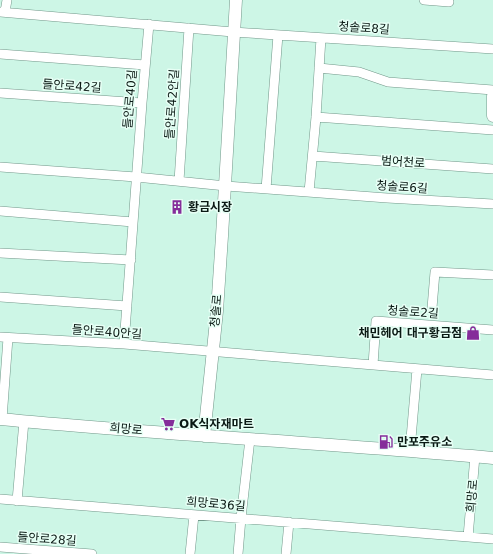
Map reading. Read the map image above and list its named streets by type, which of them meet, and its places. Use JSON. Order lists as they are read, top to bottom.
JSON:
{
  "streets": {
    "street": [
      "청솔로8길",
      "들안로42길",
      "들안로40길",
      "들안로42안길",
      "범어천로",
      "청솔로6길",
      "청솔로",
      "청솔로2길",
      "들안로40안길",
      "희망로",
      "희망로36길",
      "들안로28길"
    ]
  },
  "crossings": [
    ["청솔로8길", "청솔로"],
    ["들안로42길", "들안로40길"],
    ["들안로40길", "들안로40안길"],
    ["청솔로6길", "청솔로"],
    ["청솔로", "들안로40안길"],
    ["청솔로", "희망로"],
    ["들안로40안길", "희망로"],
    ["희망로", "희망로36길"]
  ],
  "places": {
    "building": ["황금시장"],
    "shop": ["채민헤어 대구황금점"],
    "supermarket": ["OK식자재마트"],
    "fuel station": ["만포주유소"]
  }
}
